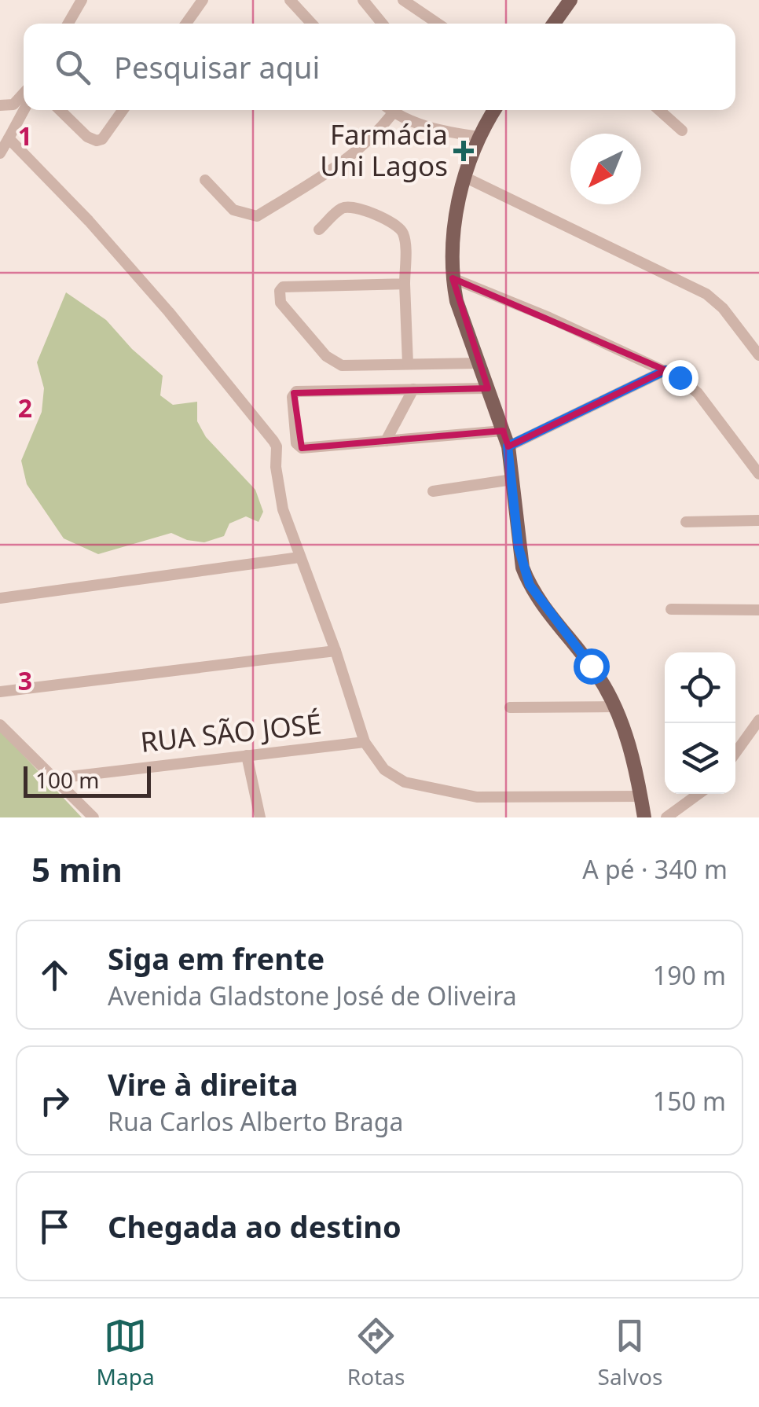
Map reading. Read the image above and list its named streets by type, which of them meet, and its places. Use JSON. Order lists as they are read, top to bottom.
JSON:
{
  "streets": {
    "street": ["RUA SÃO JOSÉ"]
  },
  "places": {
    "health": ["Farmácia Uni Lagos"]
  },
  "scale_bar": "100 m",
  "north": "bottom left",
  "page": {
    "search": "Pesquisar aqui",
    "scale": "100 m",
    "heading": ["5 min", "A pé · 340 m"],
    "list": [
      ["Siga em frente", "Avenida Gladstone José de Oliveira", "190 m"],
      ["Vire à direita", "Rua Carlos Alberto Braga", "150 m"],
      "Chegada ao destino"
    ],
    "nav": ["Mapa", "Rotas", "Salvos"]
  },
  "grid": {
    "rows": ["1", "2", "3"]
  }
}
